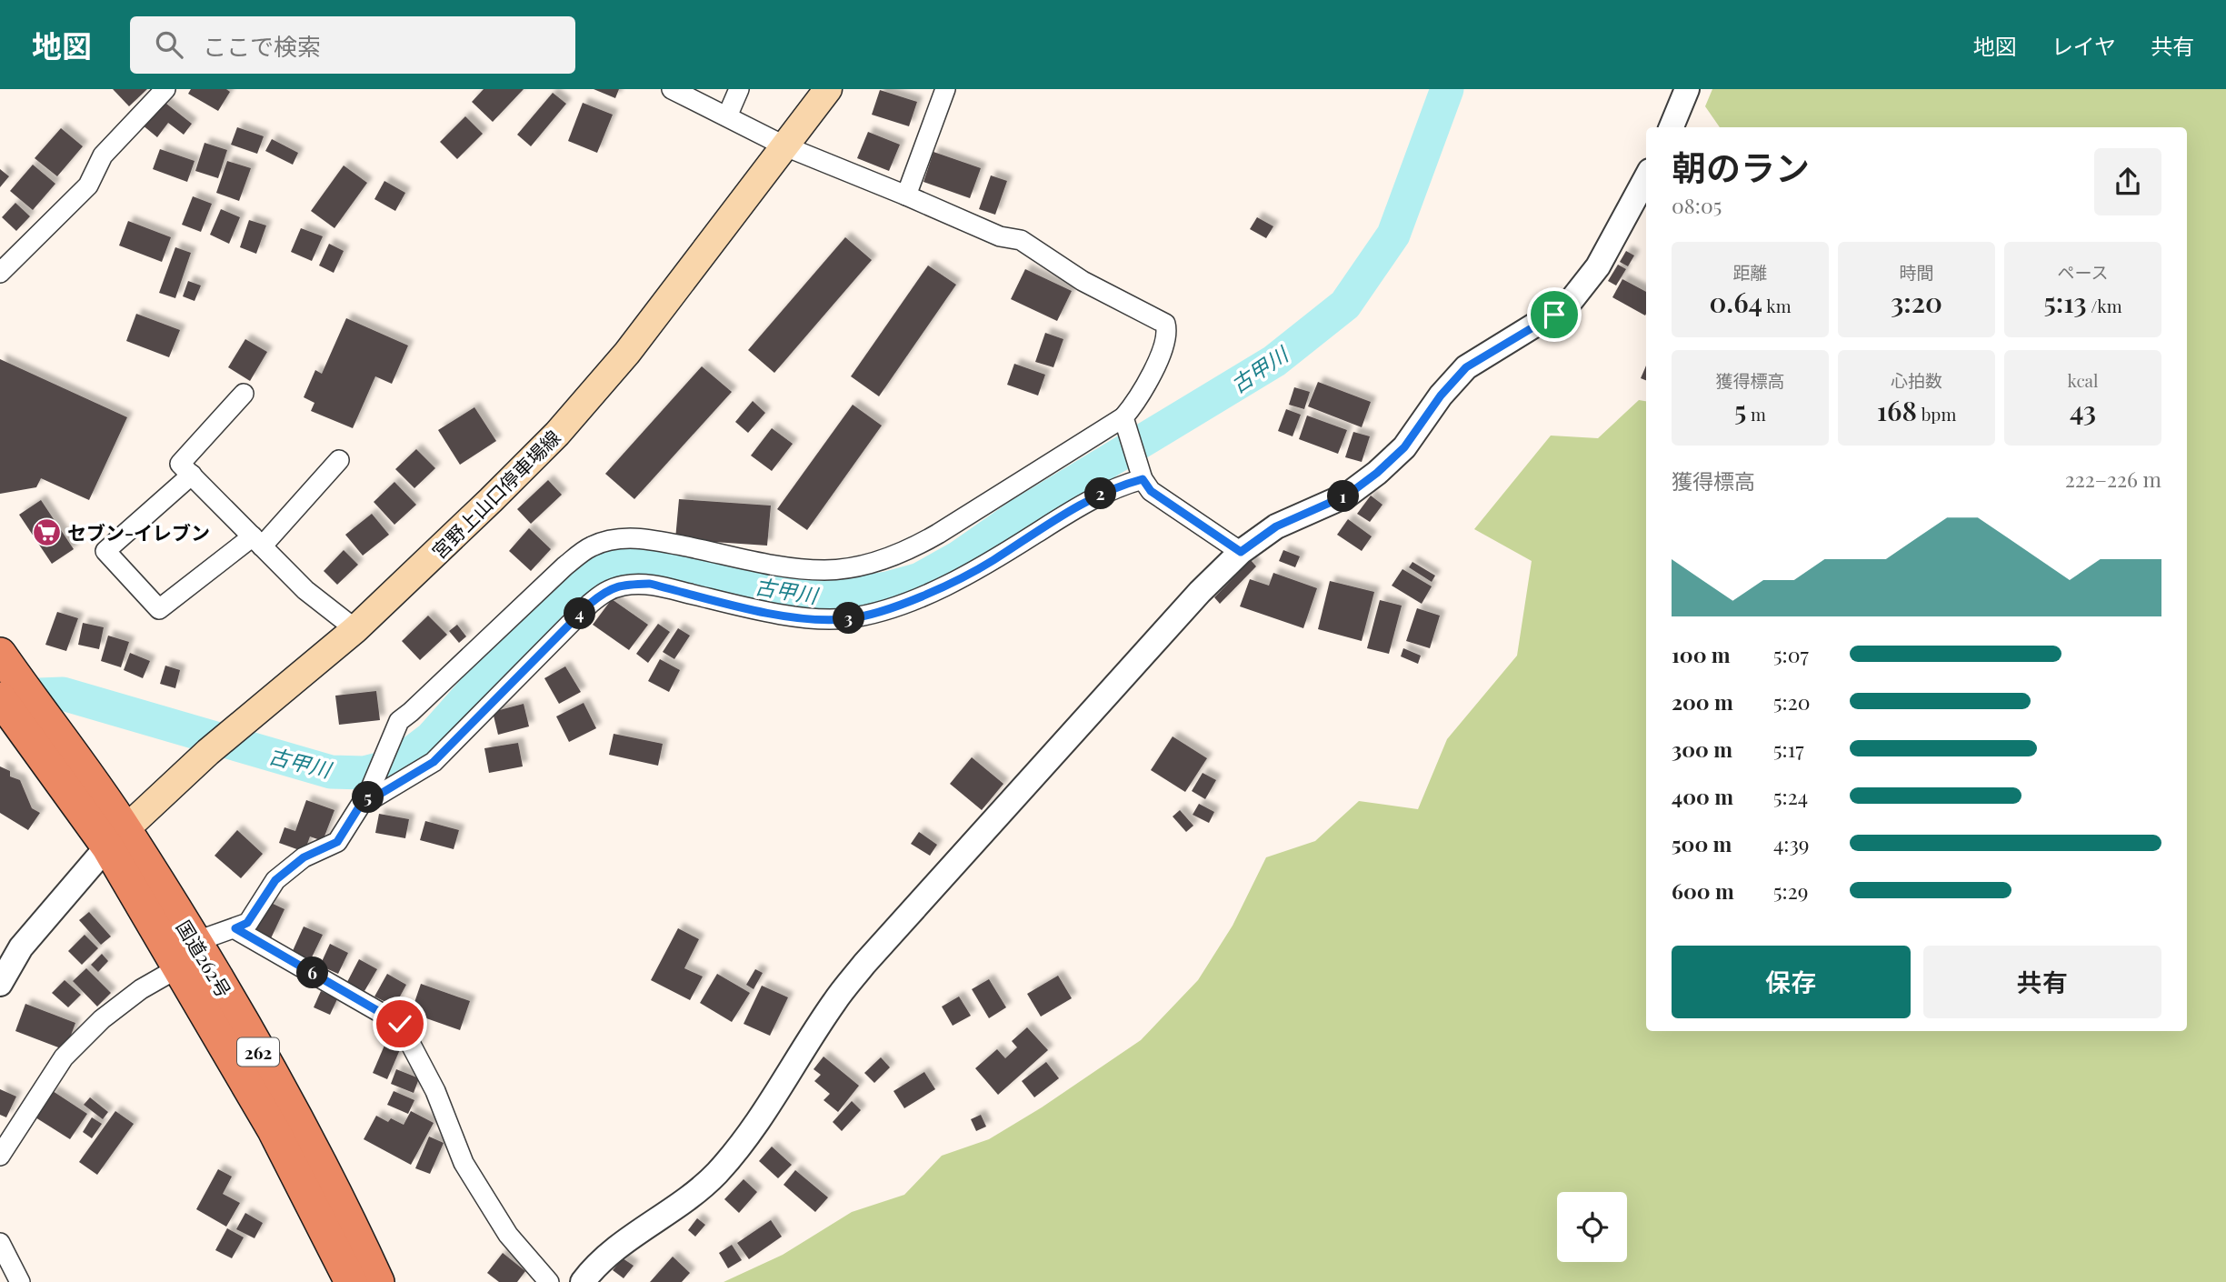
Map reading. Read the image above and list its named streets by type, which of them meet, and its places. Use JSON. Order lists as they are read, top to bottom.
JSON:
{
  "streets": {
    "highway": ["国道262号", "262"],
    "main road": ["宮野上山口停車場線"]
  },
  "crossings": [
    ["宮野上山口停車場線", "国道262号"]
  ],
  "water": ["古甲川"],
  "places": {
    "supermarket": ["セブン-イレブン"]
  },
  "page": {
    "header": "地図",
    "search": "ここで検索",
    "nav": ["地図", "レイヤ", "共有"],
    "heading": ["朝のラン", "08:05"],
    "stats": [
      ["距離", "0.64 km"],
      ["時間", "3:20"],
      ["ペース", "5:13 /km"],
      ["獲得標高", "5 m"],
      ["心拍数", "168 bpm"],
      ["kcal", "43"]
    ],
    "chart": ["獲得標高", "222–226 m"],
    "pins": [
      "2",
      "1",
      "4",
      "3",
      "5",
      "6"
    ],
    "list": [
      {
        "name": "100 m",
        "note": "5:07"
      },
      {
        "name": "200 m",
        "note": "5:20"
      },
      {
        "name": "300 m",
        "note": "5:17"
      },
      {
        "name": "400 m",
        "note": "5:24"
      },
      {
        "name": "500 m",
        "note": "4:39"
      },
      {
        "name": "600 m",
        "note": "5:29"
      }
    ],
    "buttons": ["保存", "共有"]
  }
}
